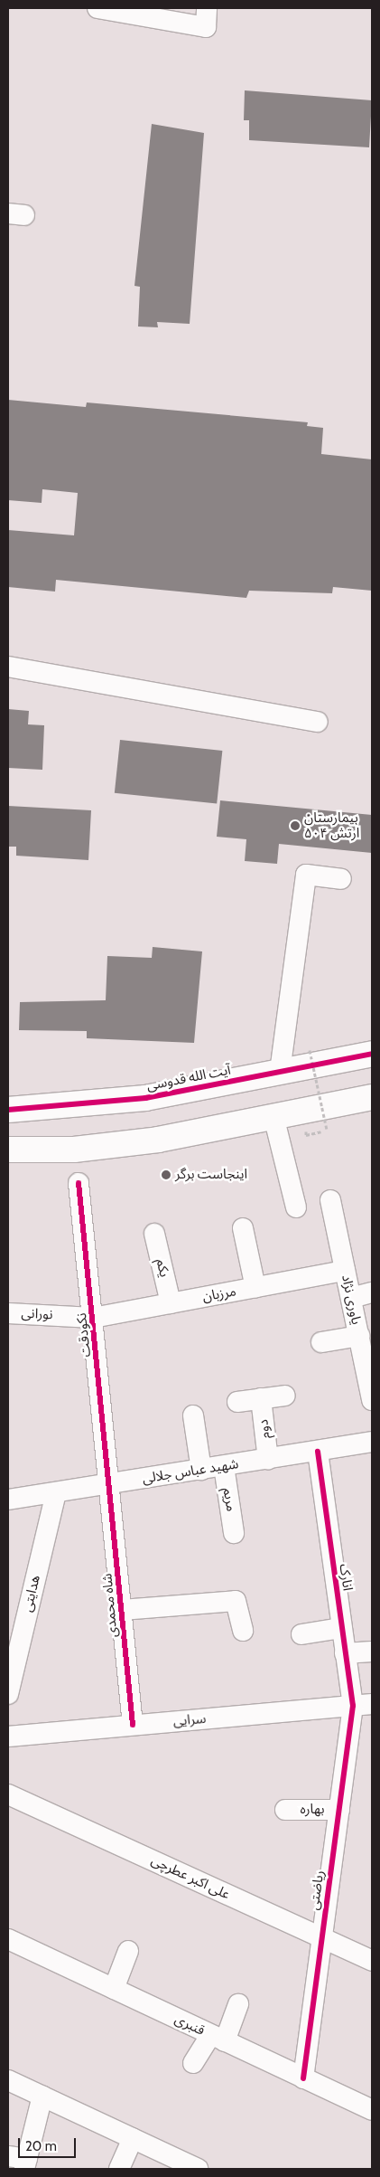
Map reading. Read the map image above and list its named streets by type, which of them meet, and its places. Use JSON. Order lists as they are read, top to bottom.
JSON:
{
  "streets": {
    "main road": ["آیت الله قدوسی"],
    "street": [
      "یکم",
      "مرزبان",
      "یاوری نژاد",
      "نورانی",
      "نکودقت",
      "دوم",
      "شهید عباس جلالی",
      "مریم",
      "انارک",
      "هدایتی",
      "شاه محمدی",
      "سرایی",
      "بهاره",
      "علی اکبر عطرچی",
      "ریاضتی",
      "قنبری"
    ]
  },
  "crossings": [
    ["یکم", "مرزبان"],
    ["مرزبان", "یاوری نژاد"],
    ["مرزبان", "نورانی"],
    ["مرزبان", "نکودقت"],
    ["نورانی", "نکودقت"],
    ["نکودقت", "شهید عباس جلالی"],
    ["نکودقت", "شاه محمدی"],
    ["دوم", "شهید عباس جلالی"],
    ["شهید عباس جلالی", "مریم"],
    ["شهید عباس جلالی", "انارک"],
    ["شهید عباس جلالی", "هدایتی"],
    ["شهید عباس جلالی", "شاه محمدی"],
    ["انارک", "سرایی"],
    ["انارک", "ریاضتی"],
    ["شاه محمدی", "سرایی"],
    ["سرایی", "ریاضتی"],
    ["بهاره", "ریاضتی"],
    ["علی اکبر عطرچی", "ریاضتی"],
    ["ریاضتی", "قنبری"]
  ],
  "places": ["بیمارستان ۵۰۴ ارتش", "اینجاست برگر"],
  "scale_bar": "20 m"
}
